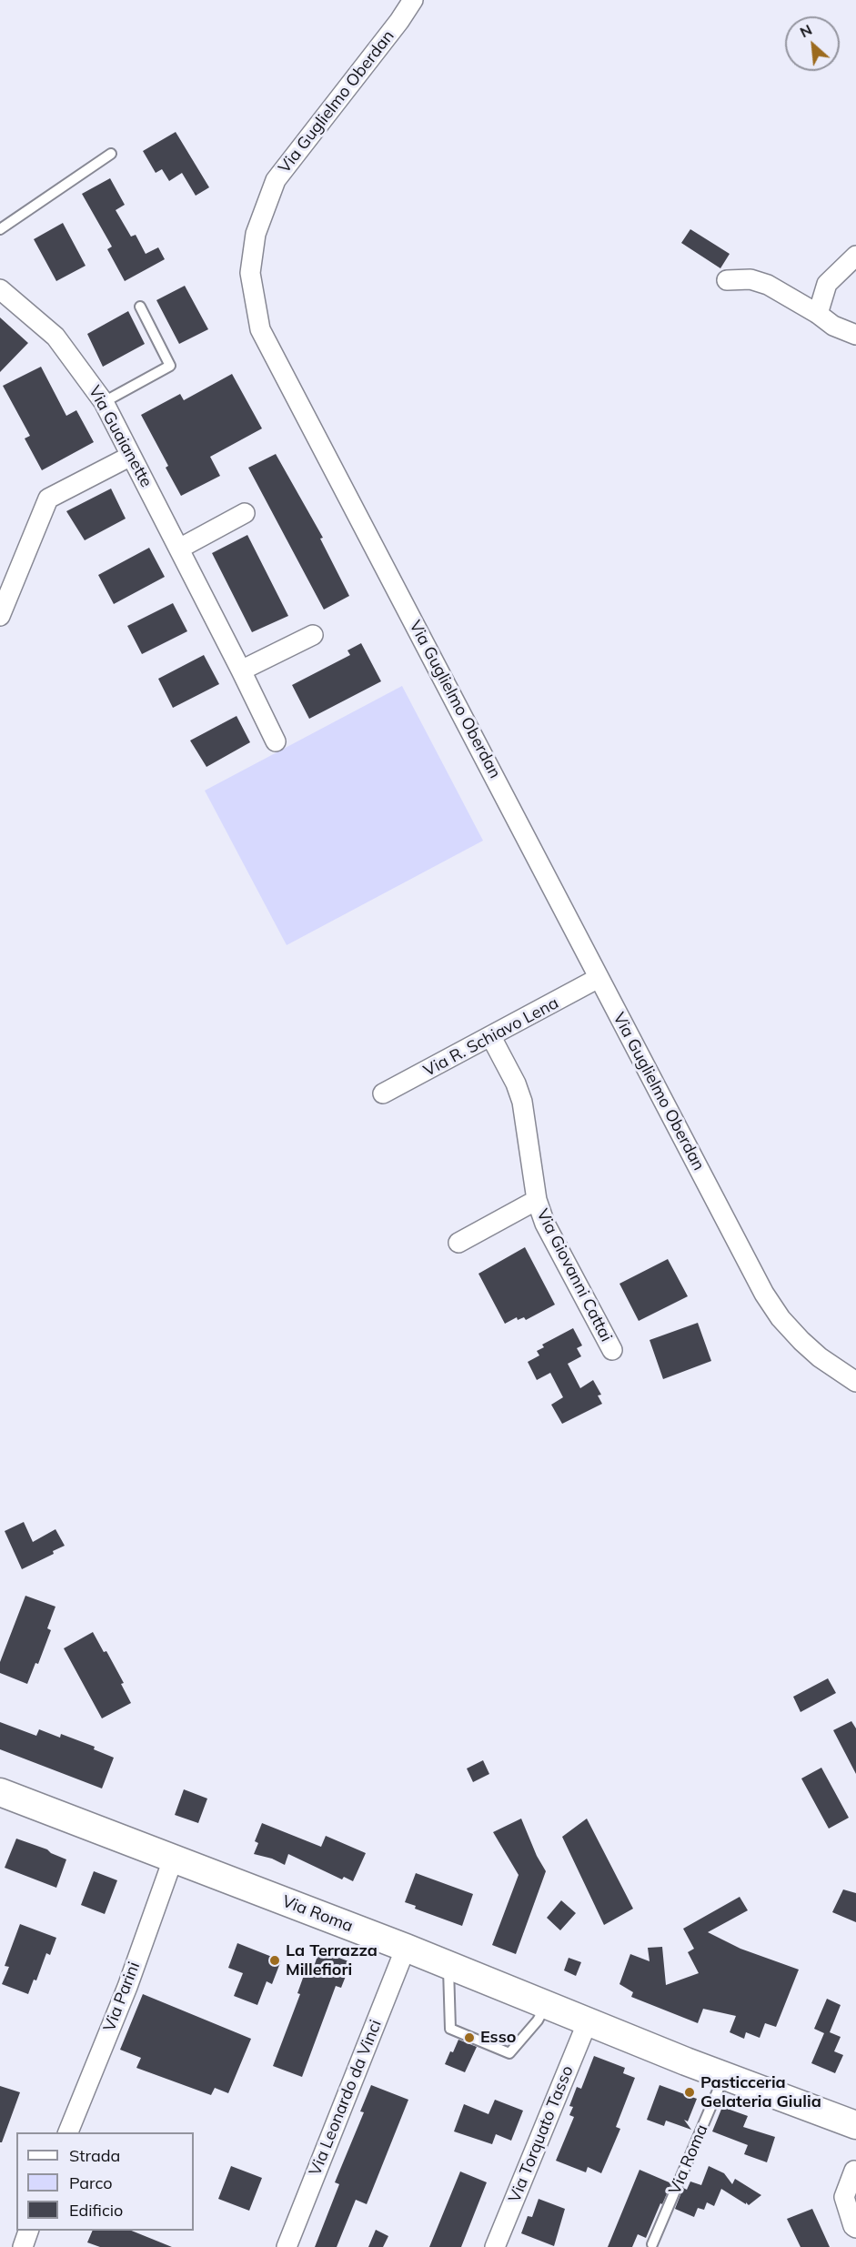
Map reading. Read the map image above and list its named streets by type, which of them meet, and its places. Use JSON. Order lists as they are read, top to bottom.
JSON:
{
  "streets": {
    "main road": ["Via Roma"],
    "street": [
      "Via Guglielmo Oberdan",
      "Via Guaianette",
      "Via R. Schiavo Lena",
      "Via Giovanni Cattai",
      "Via Parini",
      "Via Leonardo da Vinci",
      "Via Torquato Tasso"
    ]
  },
  "crossings": [
    ["Via Guglielmo Oberdan", "Via R. Schiavo Lena"],
    ["Via R. Schiavo Lena", "Via Giovanni Cattai"],
    ["Via Roma", "Via Parini"],
    ["Via Roma", "Via Leonardo da Vinci"],
    ["Via Roma", "Via Torquato Tasso"]
  ],
  "places": ["La Terrazza Millefiori", "Esso", "Pasticceria Gelateria Giulia"],
  "legend": ["Strada", "Parco", "Edificio"],
  "north": "top left"
}
